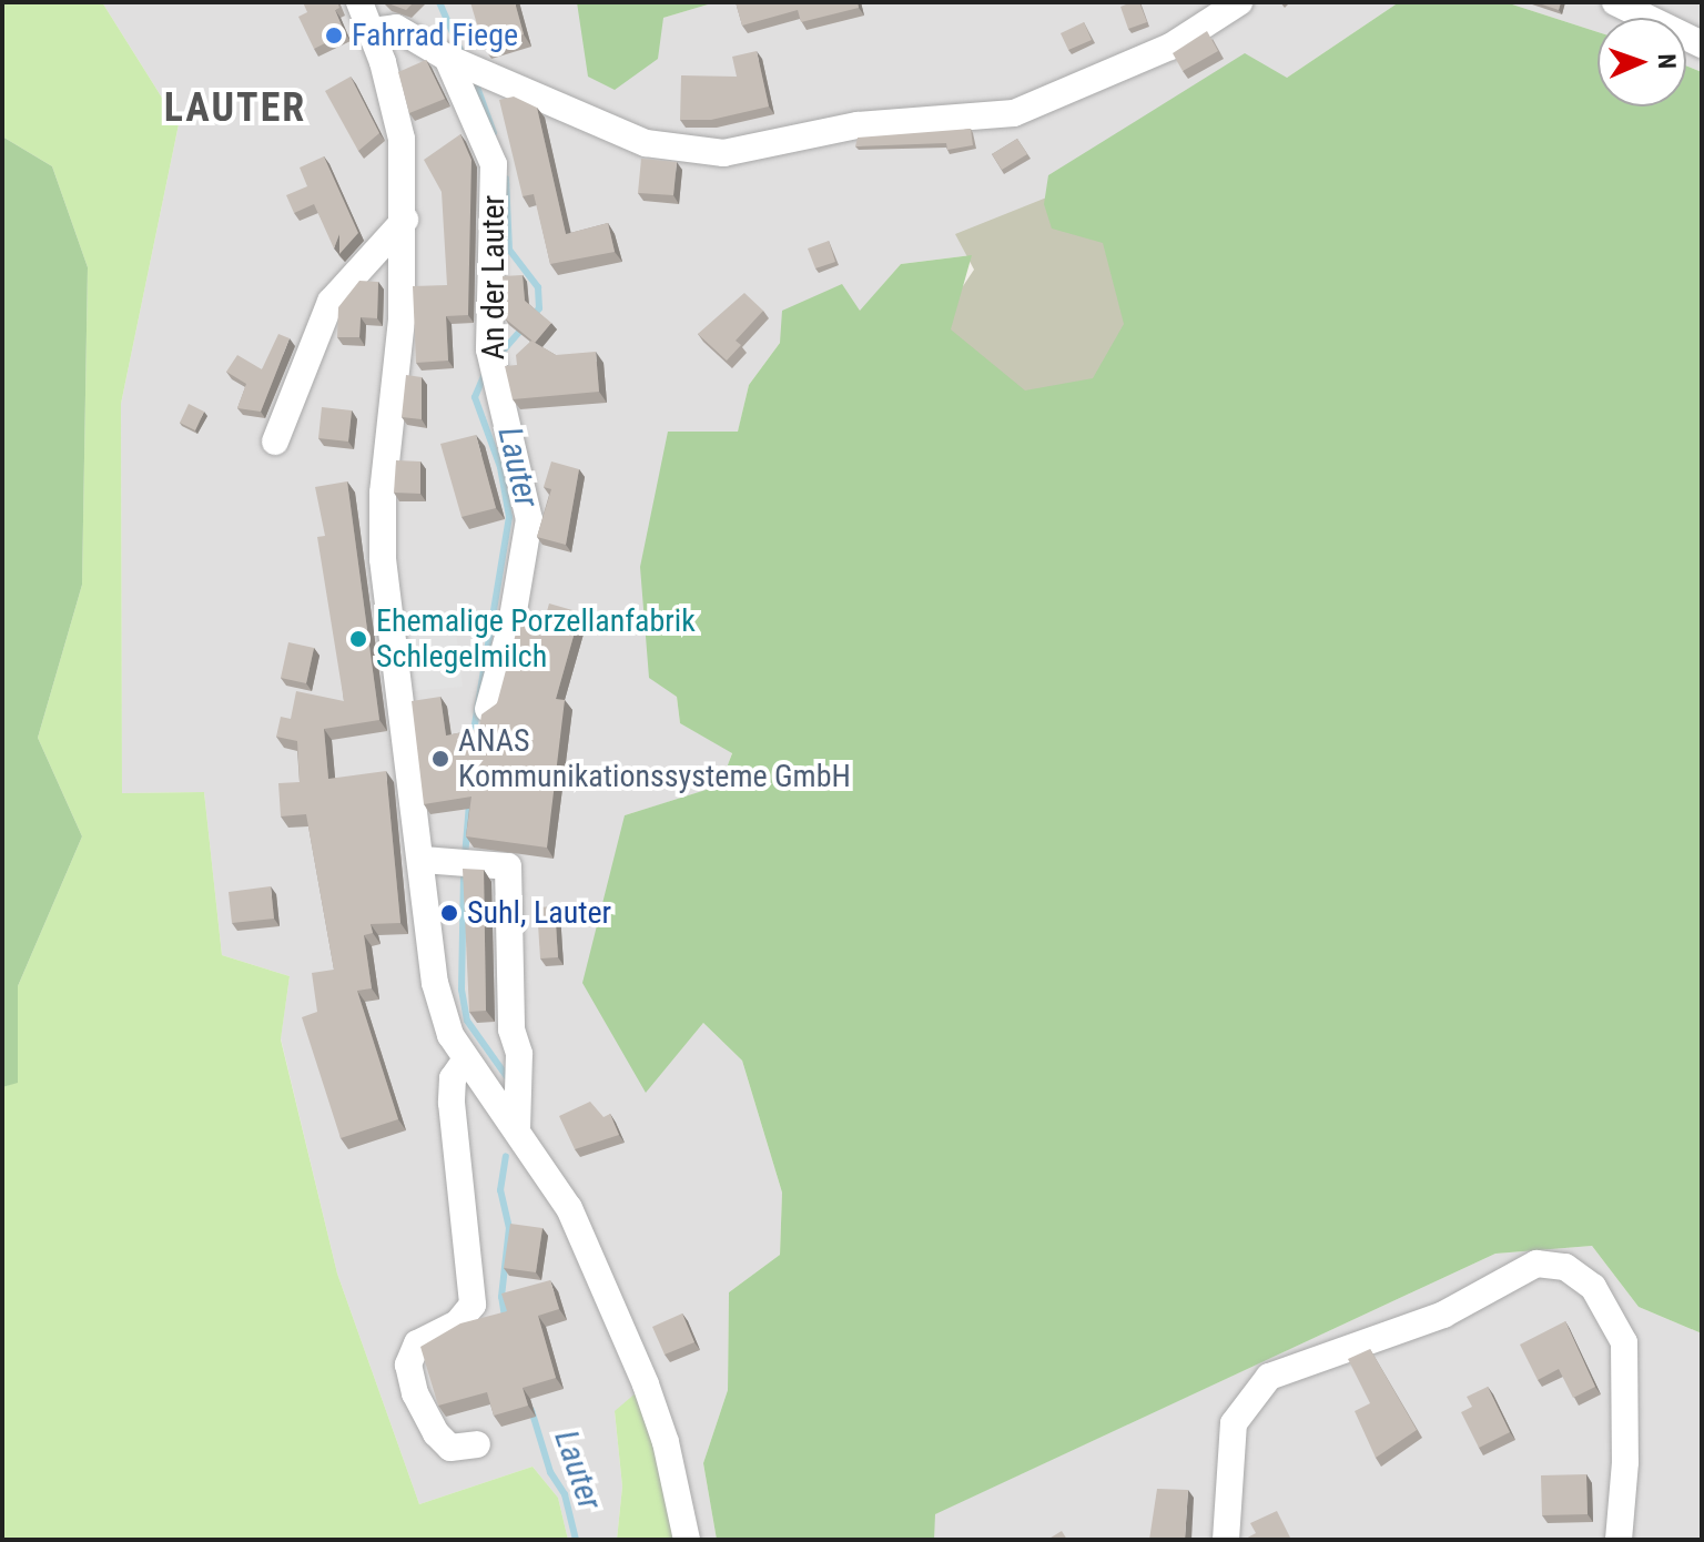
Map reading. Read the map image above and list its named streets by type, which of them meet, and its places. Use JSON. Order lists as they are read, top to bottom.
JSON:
{
  "streets": {
    "street": ["An der Lauter"]
  },
  "districts": ["LAUTER"],
  "water": ["Lauter"],
  "places": [
    "Fahrrad Fiege",
    "Ehemalige Porzellanfabrik Schlegelmilch",
    "ANAS Kommunikationssysteme GmbH",
    "Suhl, Lauter"
  ],
  "north": "right"
}
